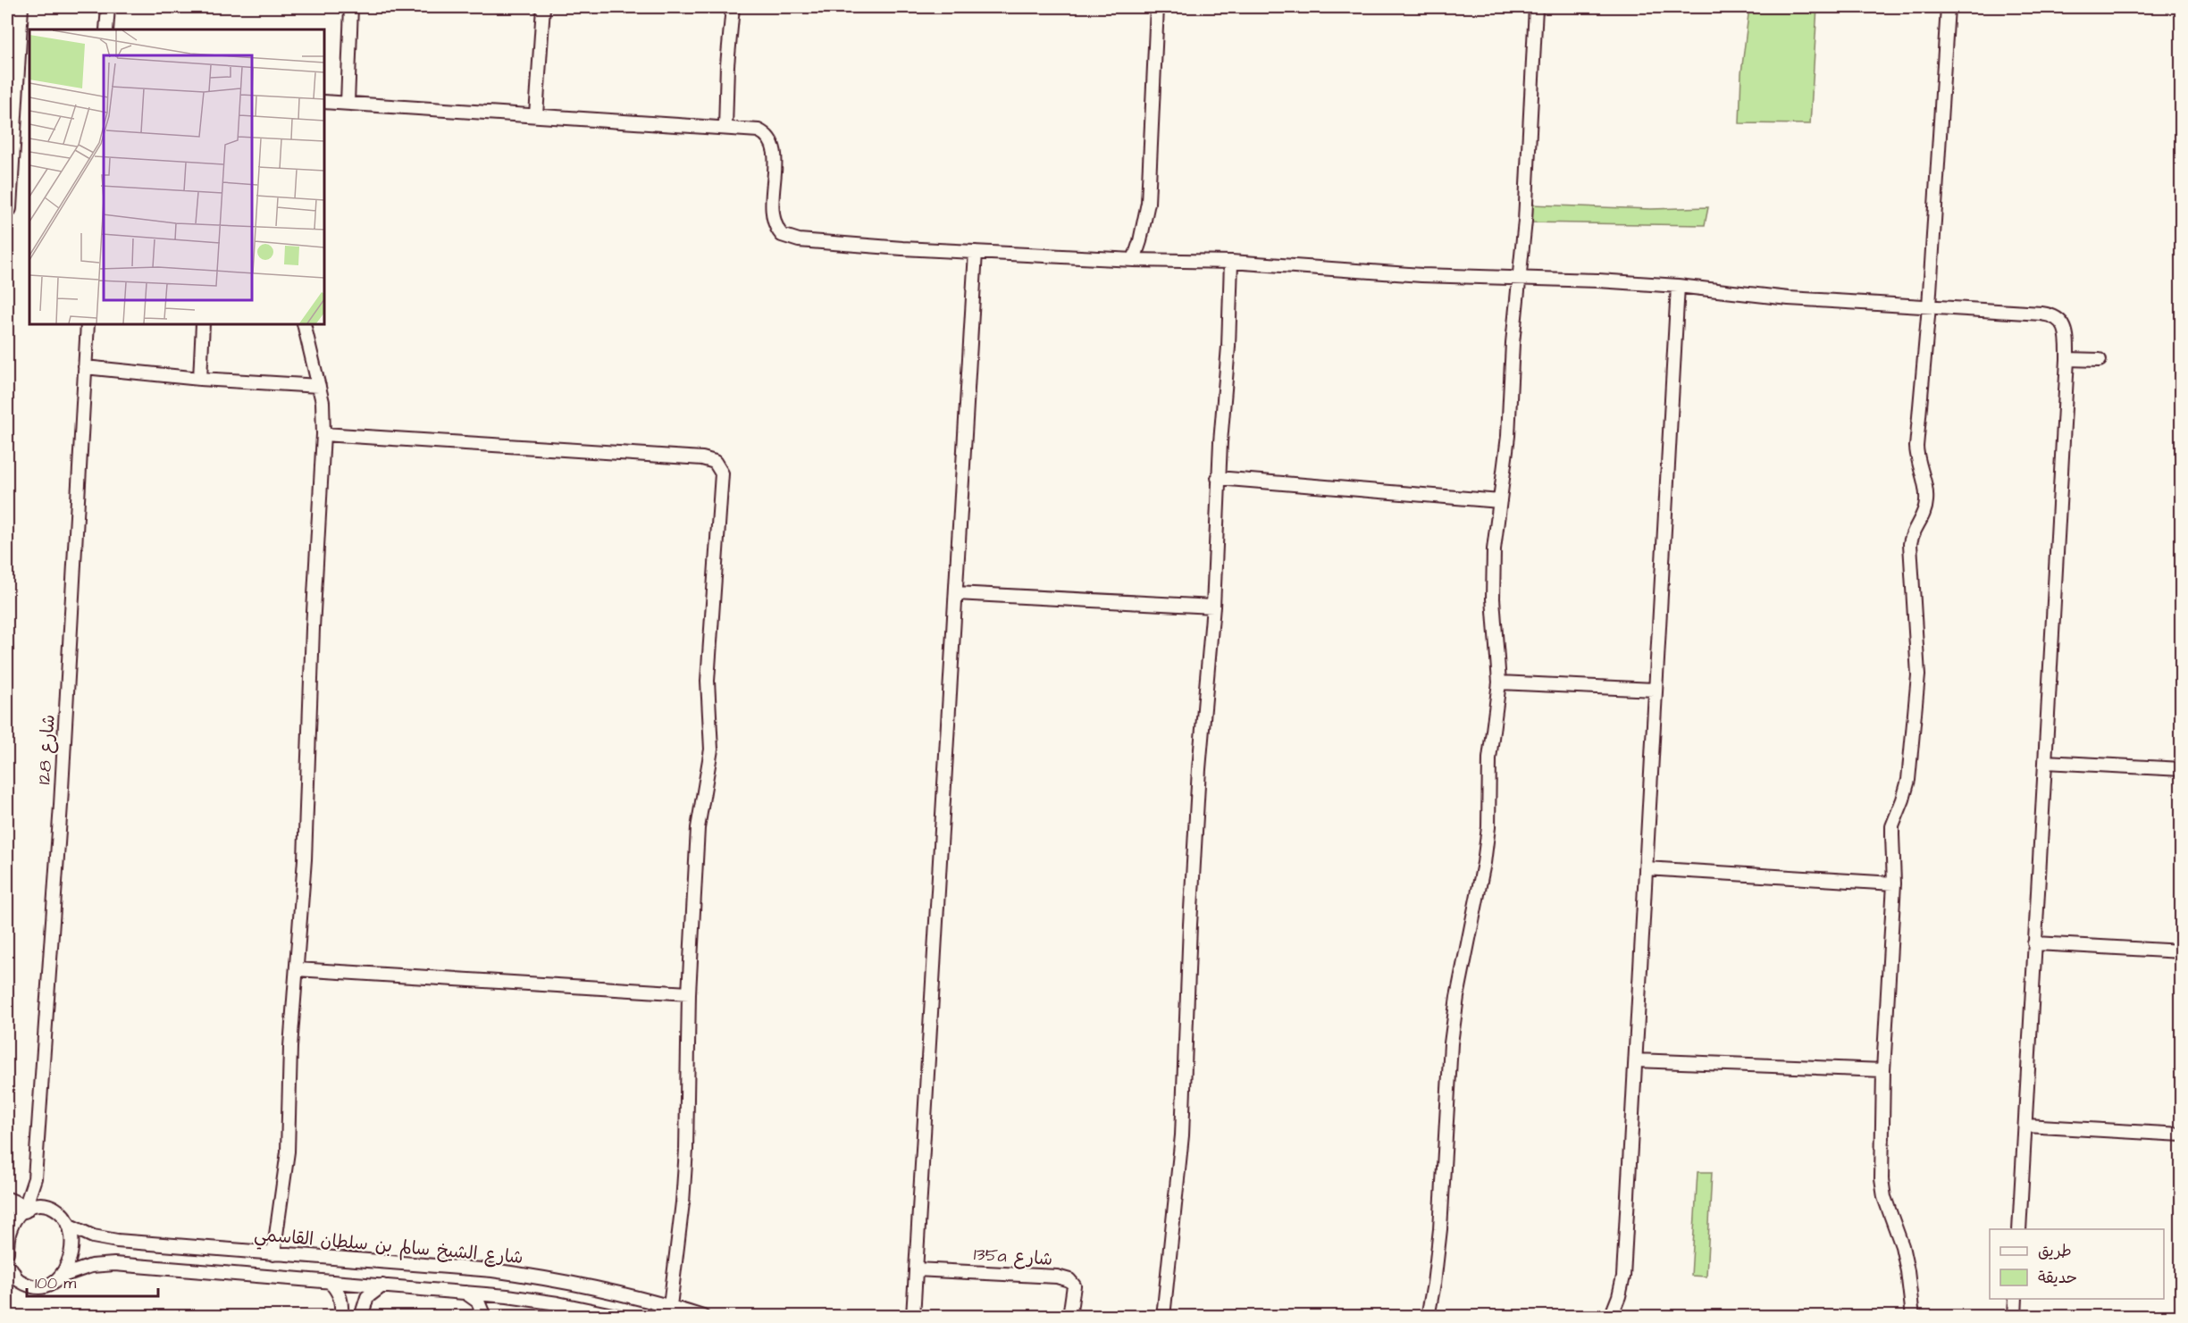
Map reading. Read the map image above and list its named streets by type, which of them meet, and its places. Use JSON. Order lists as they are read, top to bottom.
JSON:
{
  "streets": {
    "street": ["شارع 128", "شارع الشيخ سالم بن سلطان القاسمي", "135a شارع"]
  },
  "legend": ["طريق", "حديقة"],
  "scale_bar": "100 m"
}
